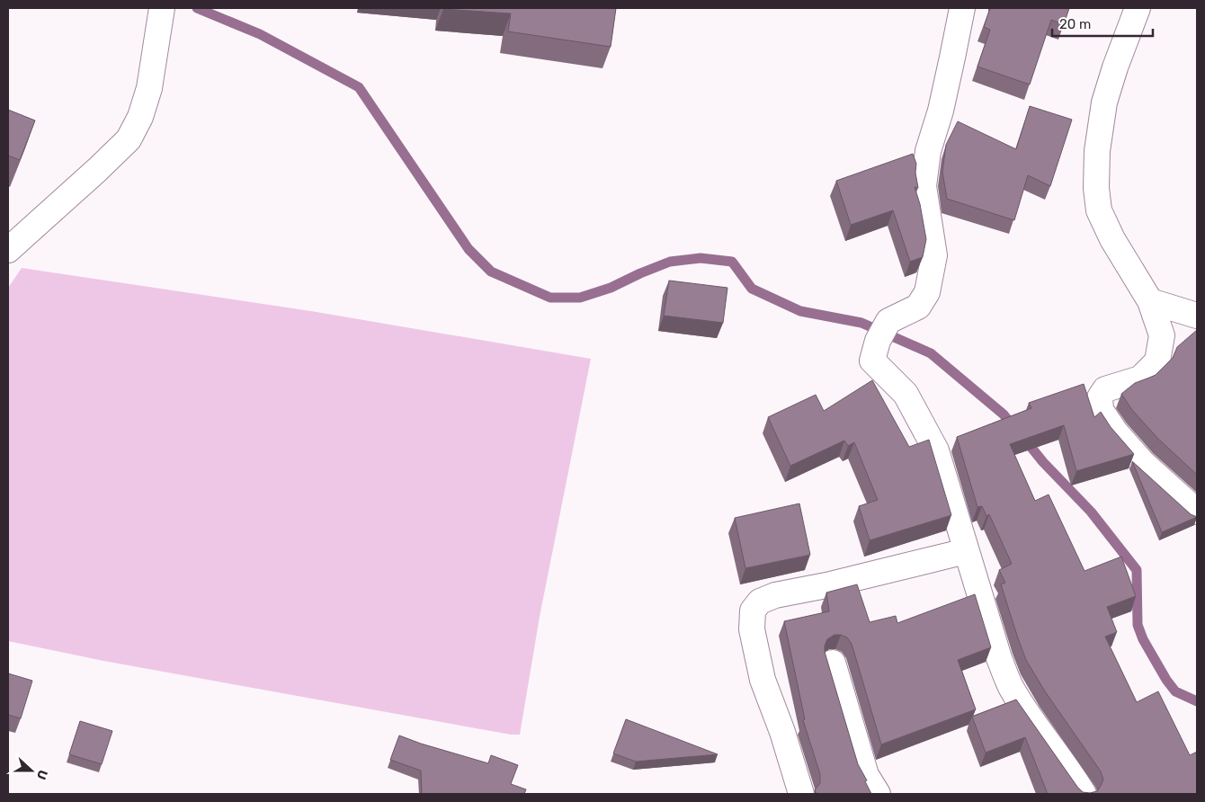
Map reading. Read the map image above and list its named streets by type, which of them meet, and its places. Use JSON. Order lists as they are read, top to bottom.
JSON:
{
  "scale_bar": "20 m",
  "north": "right"
}
